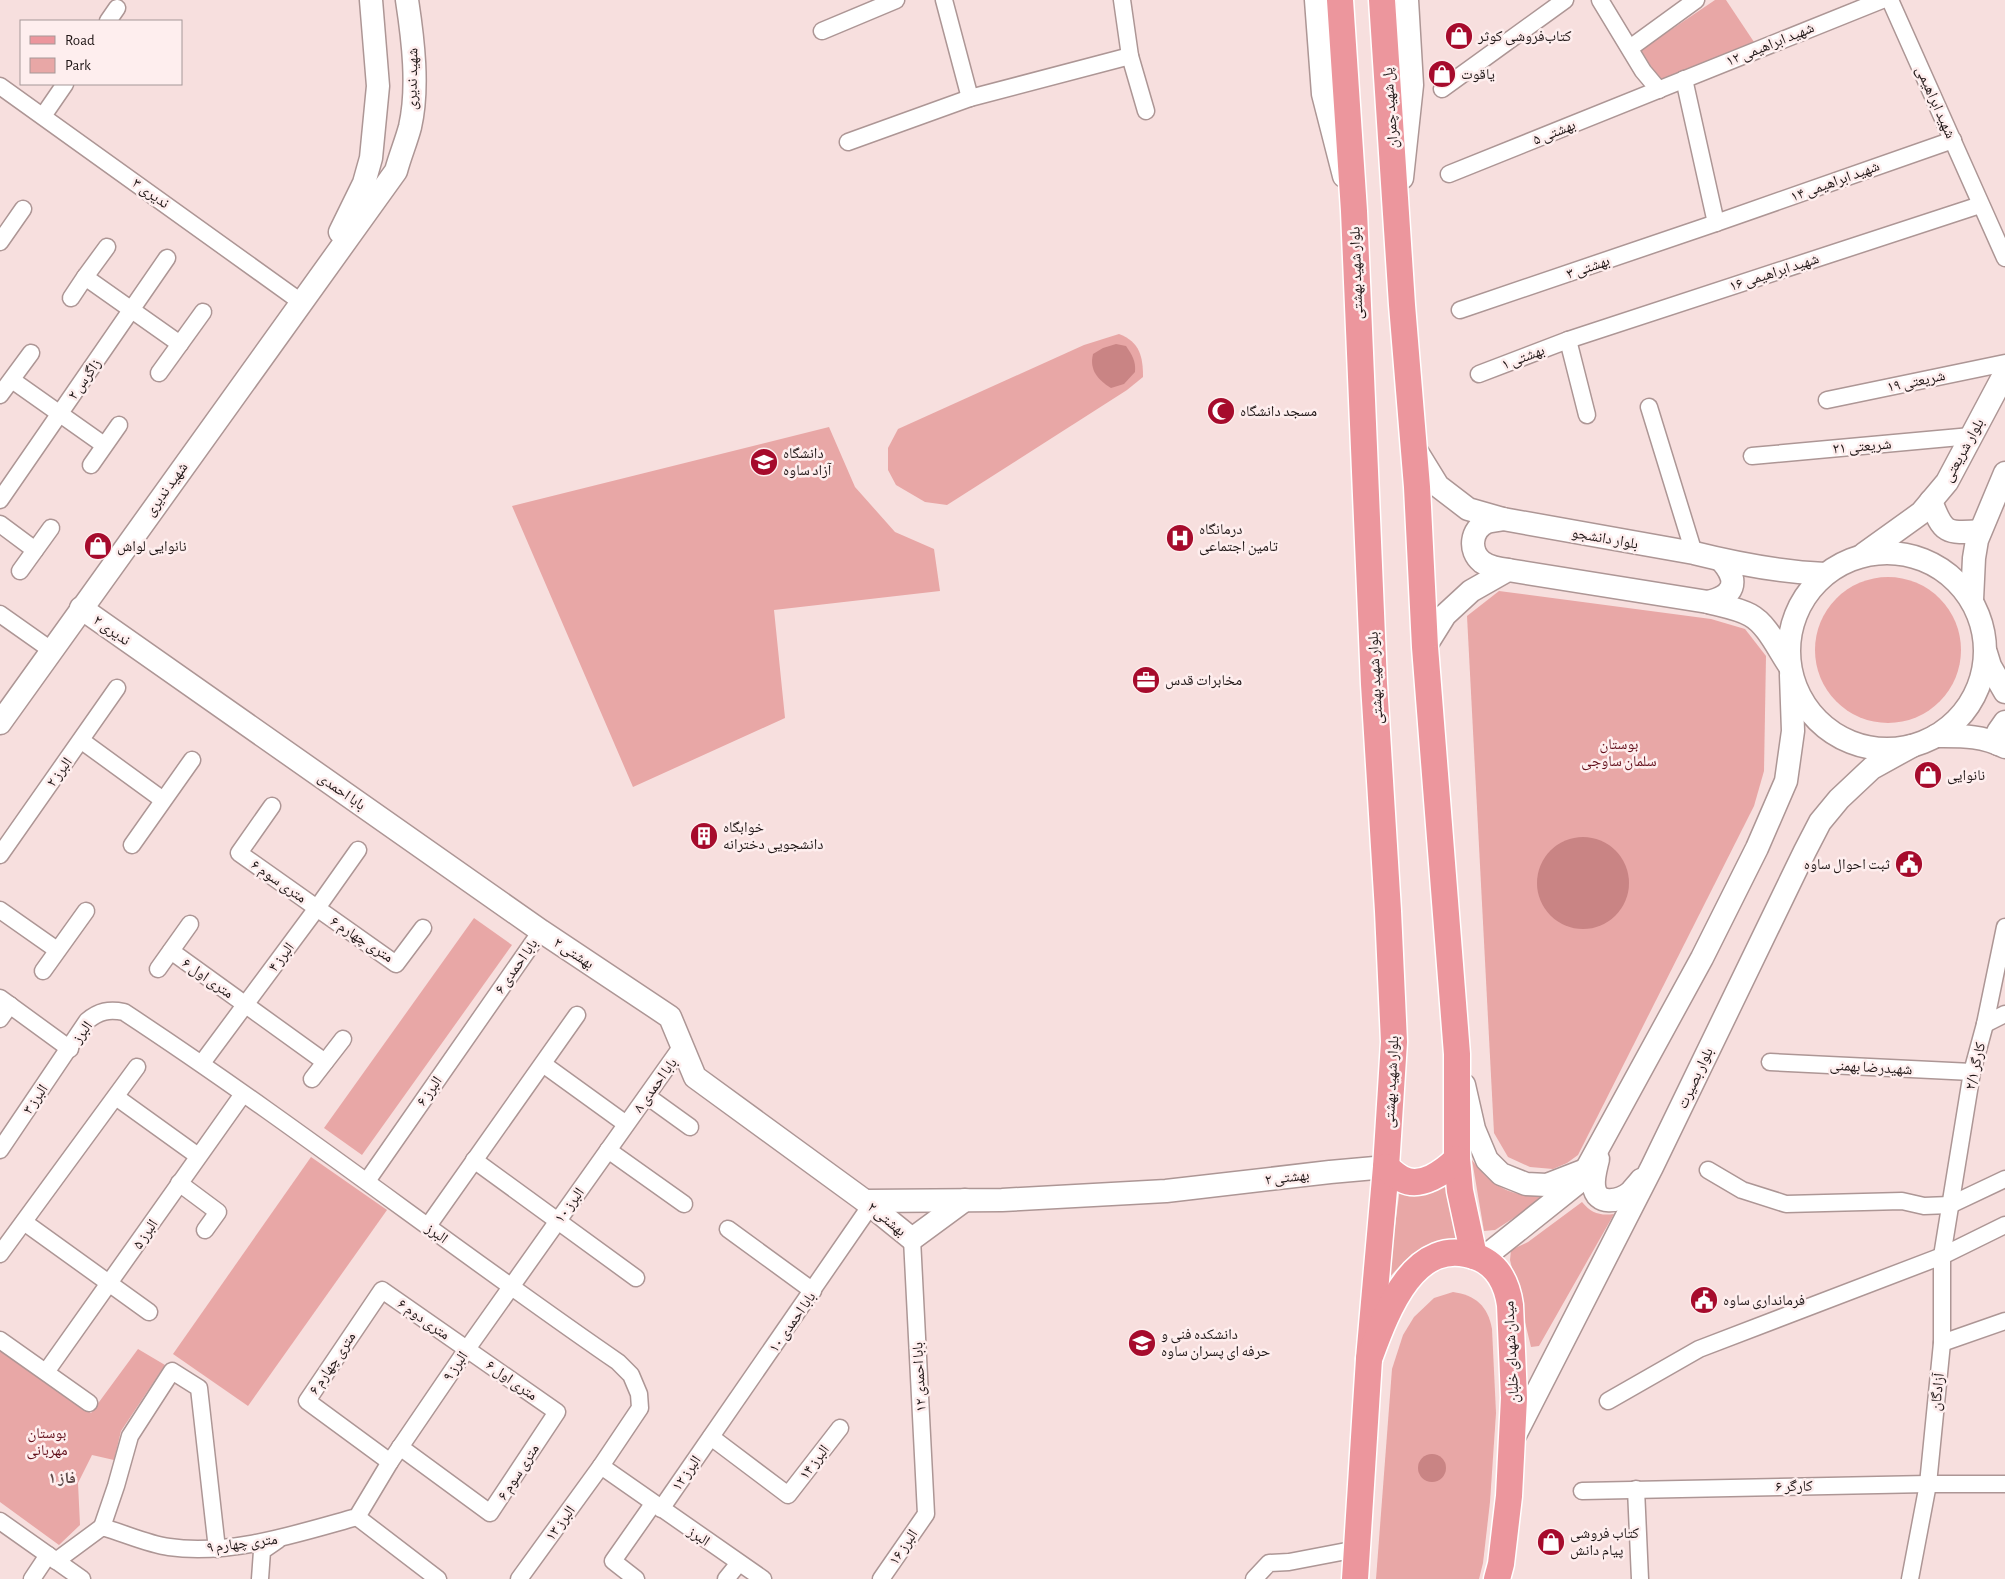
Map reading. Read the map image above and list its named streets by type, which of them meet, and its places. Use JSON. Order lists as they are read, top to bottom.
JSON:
{
  "streets": {
    "main road": ["پل شهید چمران", "بلوار شهید بهشتی", "میدان شهدای خلبان"],
    "street": [
      "شهید ابراهیمی ۱۲",
      "شهید ندیری",
      "شهید ابراهیمی",
      "بهشتی ۵",
      "شهید ابراهیمی ۱۴",
      "ندیری ۳",
      "بهشتی ۳",
      "شهید ابراهیمی ۱۶",
      "بهشتی ۱",
      "زاگرس ۲",
      "شریعتی ۱۹",
      "شریعتی ۲۱",
      "بلوار شریعتی",
      "بلوار دانشجو",
      "ندیری ۲",
      "البرز ۲",
      "بابا احمدی",
      "۶ متری سوم",
      "۶ متری چهارم",
      "بهشتی ۲",
      "البرز ۴",
      "بابا احمدی ۶",
      "۶ متری اول",
      "البرز",
      "کارگر ۲/۱",
      "شهیدرضا بهمنی",
      "بلوار بصیرت",
      "بابا احمدی ۸",
      "البرز ۶",
      "البرز ۳",
      "البرز ۱۰",
      "البرز ۵",
      "۶ متری دوم",
      "بابا احمدی ۱۰",
      "البرز ۹",
      "بابا احمدی ۱۲",
      "آزادگان",
      "البرز ۱۴",
      "البرز ۱۲",
      "کارگر ۶",
      "البرز ۱۳",
      "۹ متری چهارم",
      "البرز ۱۶"
    ]
  },
  "crossings": [
    ["شهید ابراهیمی ۱۲", "بهشتی ۵"],
    ["شهید ندیری", "ندیری ۳"],
    ["شهید ندیری", "ندیری ۲"],
    ["شهید ابراهیمی", "شهید ابراهیمی ۱۴"],
    ["شهید ابراهیمی", "شهید ابراهیمی ۱۶"],
    ["شهید ابراهیمی ۱۴", "بهشتی ۳"],
    ["شهید ابراهیمی ۱۶", "بهشتی ۱"],
    ["بلوار شهید بهشتی", "بهشتی ۲"],
    ["شریعتی ۲۱", "بلوار شریعتی"],
    ["ندیری ۲", "بابا احمدی"],
    ["بابا احمدی", "بهشتی ۲"],
    ["بابا احمدی", "بابا احمدی ۶"],
    ["۶ متری سوم", "۶ متری چهارم"],
    ["۶ متری سوم", "البرز ۴"],
    ["۶ متری سوم", "۶ متری اول"],
    ["۶ متری سوم", "البرز ۹"],
    ["۶ متری چهارم", "البرز ۴"],
    ["۶ متری چهارم", "۶ متری دوم"],
    ["بهشتی ۲", "بابا احمدی ۶"],
    ["بهشتی ۲", "بابا احمدی ۸"],
    ["بهشتی ۲", "بابا احمدی ۱۰"],
    ["بهشتی ۲", "بابا احمدی ۱۲"],
    ["البرز ۴", "۶ متری اول"],
    ["البرز ۴", "البرز"],
    ["بابا احمدی ۶", "البرز ۶"],
    ["۶ متری اول", "۶ متری دوم"],
    ["۶ متری اول", "البرز ۹"],
    ["البرز", "البرز ۶"],
    ["البرز", "البرز ۳"],
    ["البرز", "البرز ۱۰"],
    ["البرز", "البرز ۵"],
    ["البرز", "البرز ۹"],
    ["البرز", "البرز ۱۲"],
    ["البرز", "البرز ۱۳"],
    ["کارگر ۲/۱", "شهیدرضا بهمنی"],
    ["کارگر ۲/۱", "آزادگان"],
    ["بلوار بصیرت", "میدان شهدای خلبان"],
    ["بابا احمدی ۸", "البرز ۱۰"],
    ["البرز ۱۰", "البرز ۹"],
    ["۶ متری دوم", "البرز ۹"],
    ["بابا احمدی ۱۰", "البرز ۱۴"],
    ["بابا احمدی ۱۰", "البرز ۱۲"],
    ["بابا احمدی ۱۲", "البرز ۱۶"],
    ["آزادگان", "کارگر ۶"],
    ["البرز ۱۴", "البرز ۱۲"]
  ],
  "districts": ["فاز ۱"],
  "parks": ["بوستان سلمان ساوجی", "بوستان مهربانی"],
  "places": {
    "shop": [
      "کتاب‌فروشی کوثر",
      "یاقوت",
      "نانوایی لواش",
      "نانوایی",
      "کتاب فروشی پیام دانش"
    ],
    "mosque": ["مسجد دانشگاه"],
    "school or university": ["دانشگاه آزاد ساوه", "دانشکده فنی و حرفه ای پسران ساوه"],
    "hospital": ["درمانگاه تامین اجتماعی"],
    "office": ["مخابرات قدس"],
    "building": ["خوابگاه دانشجویی دخترانه"],
    "public building": ["ثبت احوال ساوه", "فرمانداری ساوه"]
  },
  "legend": ["Road", "Park"]
}
